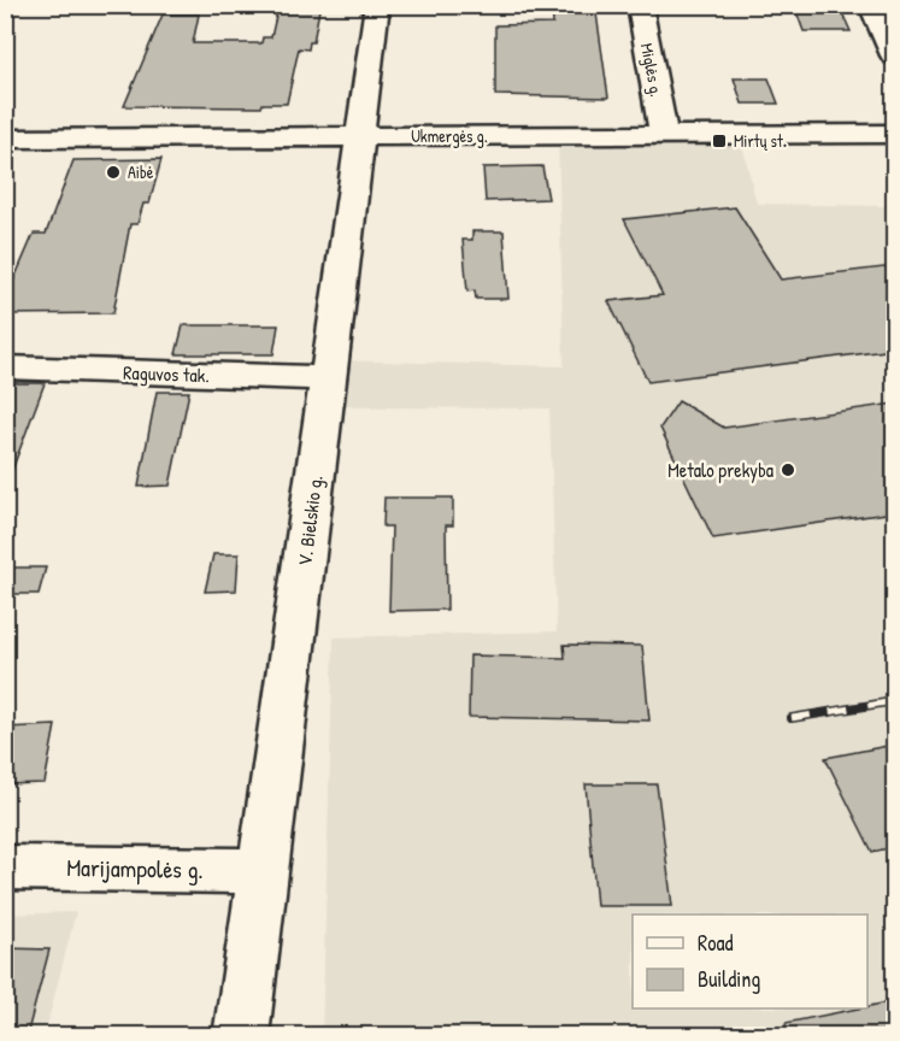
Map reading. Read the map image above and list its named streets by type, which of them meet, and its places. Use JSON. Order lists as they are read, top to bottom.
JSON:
{
  "streets": {
    "street": [
      "Miglės g.",
      "Ukmergės g.",
      "Raguvos tak.",
      "V. Bielskio g.",
      "Marijampolės g."
    ]
  },
  "crossings": [
    ["Miglės g.", "Ukmergės g."],
    ["Ukmergės g.", "V. Bielskio g."],
    ["Raguvos tak.", "V. Bielskio g."],
    ["V. Bielskio g.", "Marijampolės g."]
  ],
  "places": {
    "transit": ["Mirtų st."],
    "other": ["Aibė", "Metalo prekyba"]
  },
  "legend": ["Road", "Building"]
}
